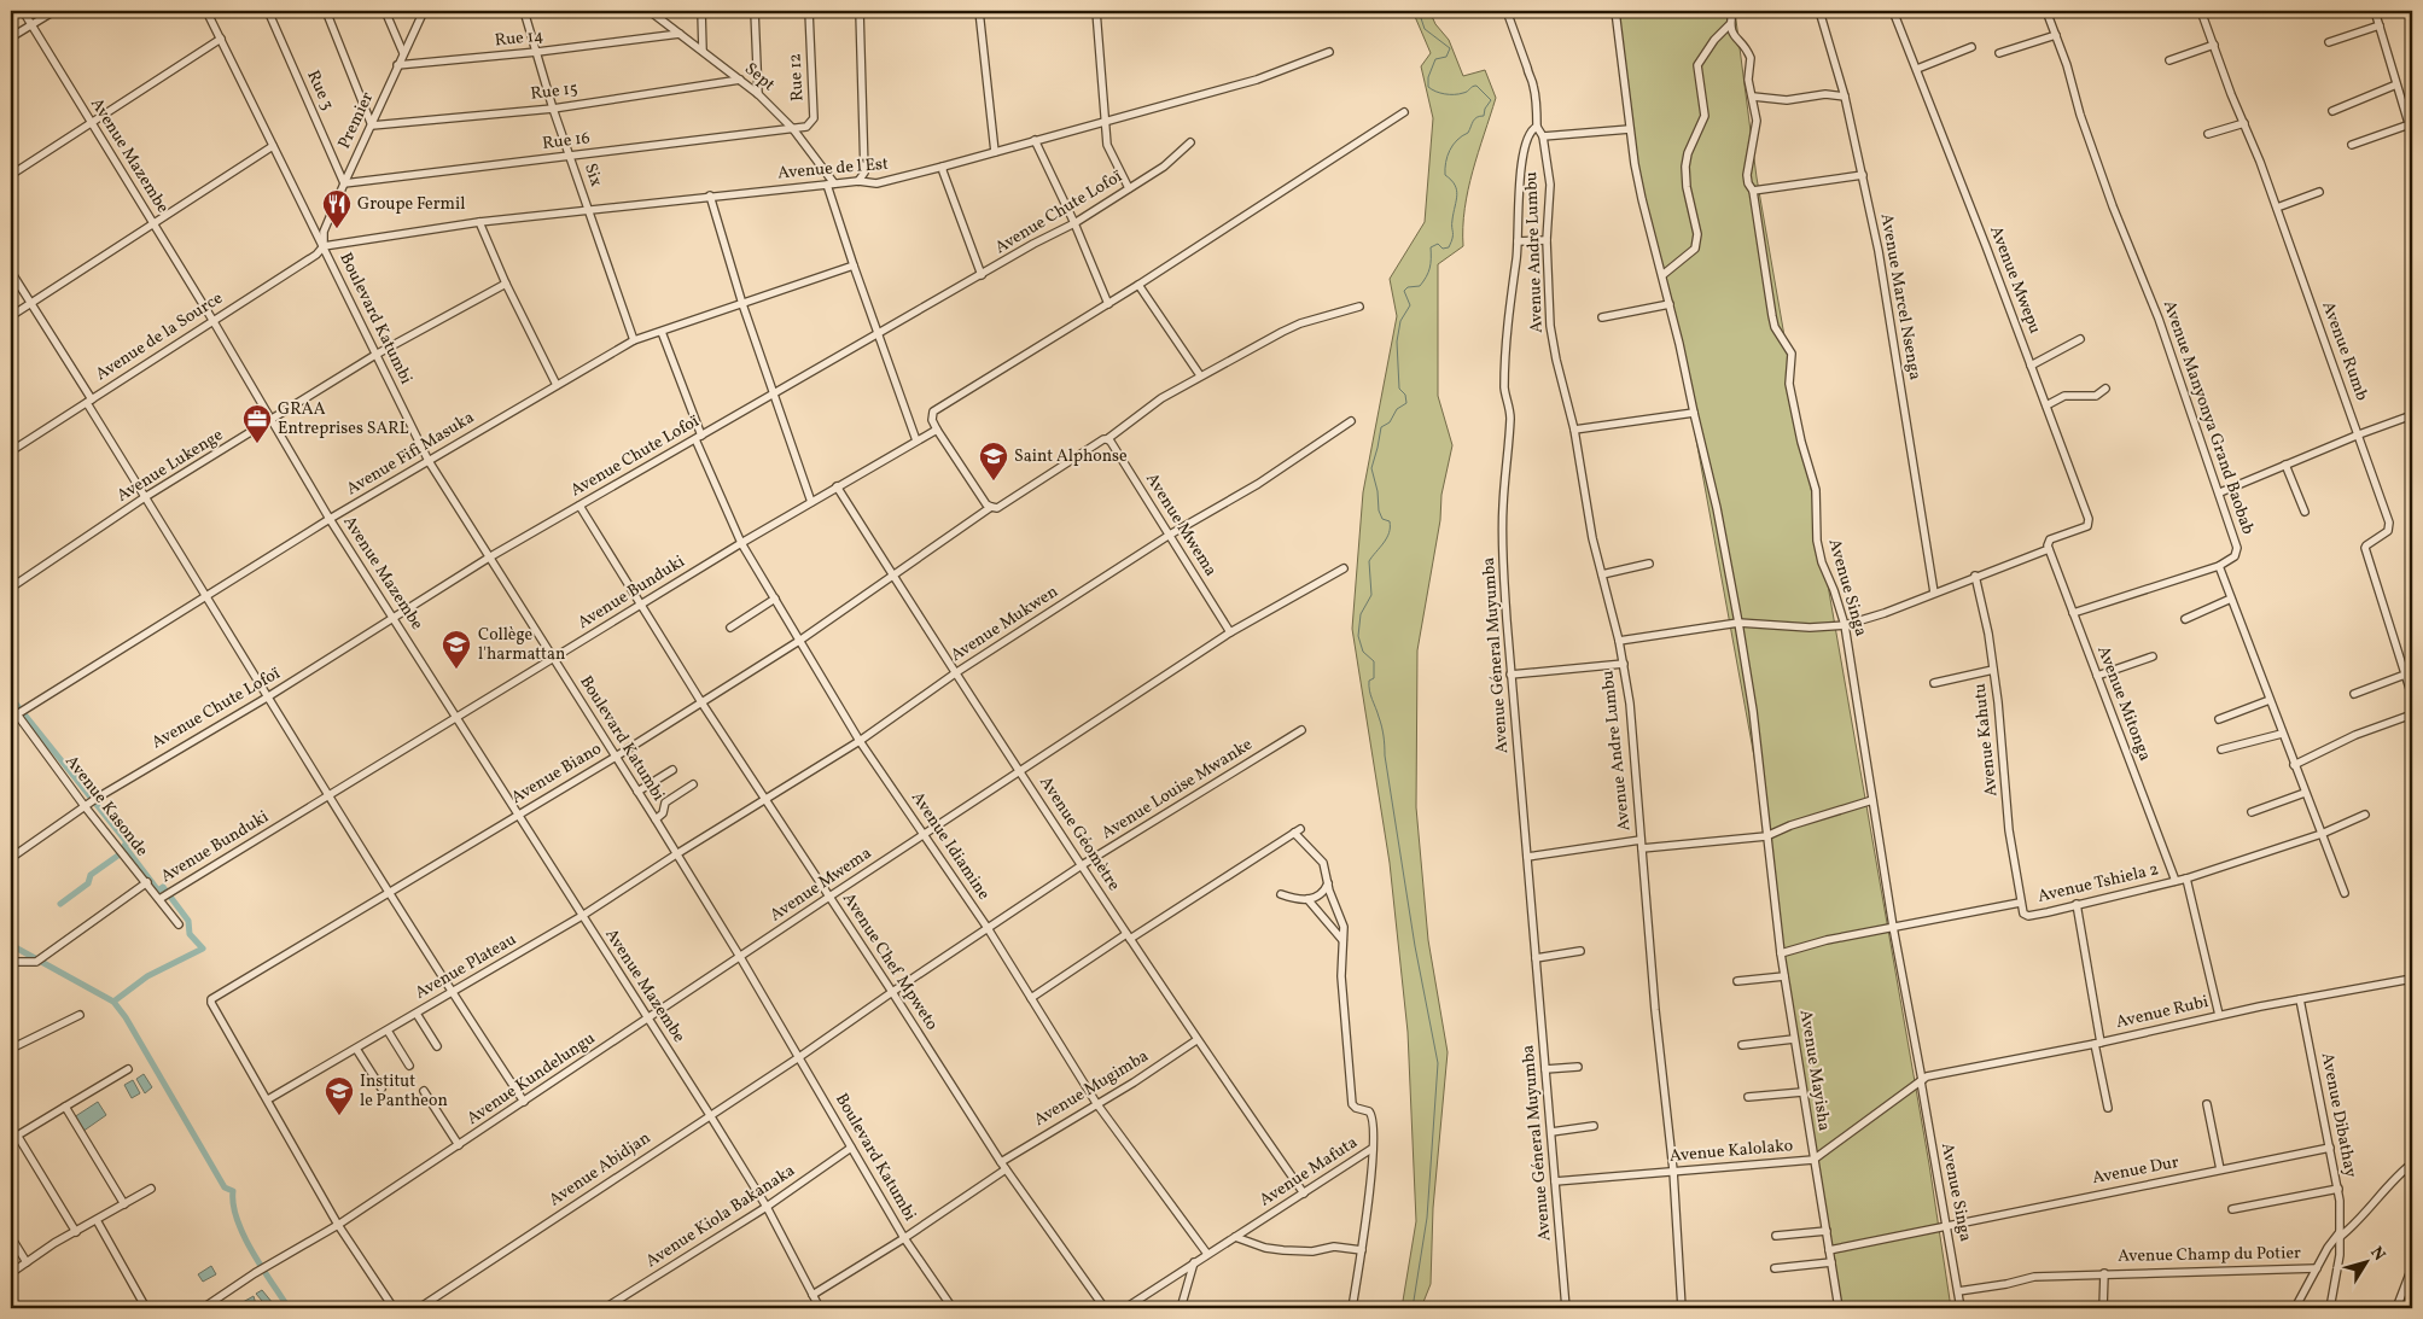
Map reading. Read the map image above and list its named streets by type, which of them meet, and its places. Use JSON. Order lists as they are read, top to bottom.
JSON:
{
  "streets": {
    "street": [
      "Rue 14",
      "Sept",
      "Rue 12",
      "Rue 3",
      "Rue 15",
      "Premier",
      "Rue 16",
      "Avenue Mazembe",
      "Avenue de l'Est",
      "Six",
      "Avenue Chute Lofoï",
      "Avenue Andre Lumbu",
      "Avenue Mwepu",
      "Avenue Marcel Nsenga",
      "Boulevard Katumbi",
      "Avenue de la Source",
      "Avenue Rumb",
      "Avenue Manyonya Grand Baobab",
      "Avenue Fifi Masuka",
      "Avenue Lukenge",
      "Avenue Mwema",
      "Avenue Singa",
      "Avenue Bunduki",
      "Avenue Mukwen",
      "Avenue Géneral Muyumba",
      "Avenue Mitonga",
      "Avenue Kahutu",
      "Avenue Biano",
      "Avenue Louise Mwanke",
      "Avenue Kasonde",
      "Avenue Géomètre",
      "Avenue Idiamine",
      "Avenue Tshiela 2",
      "Avenue Chef Mpweto",
      "Avenue Plateau",
      "Avenue Rubi",
      "Avenue Mayisha",
      "Avenue Kundelungu",
      "Avenue Mugimba",
      "Avenue Dibathay",
      "Avenue Kalolako",
      "Avenue Abidjan",
      "Avenue Dur",
      "Avenue Mafuta",
      "Avenue Kiola Bakanaka",
      "Avenue Champ du Potier"
    ]
  },
  "crossings": [
    ["Rue 14", "Sept"],
    ["Rue 14", "Premier"],
    ["Rue 14", "Six"],
    ["Sept", "Rue 12"],
    ["Sept", "Rue 15"],
    ["Sept", "Rue 16"],
    ["Sept", "Avenue de l'Est"],
    ["Sept", "Avenue Chute Lofoï"],
    ["Sept", "Avenue Fifi Masuka"],
    ["Sept", "Avenue Bunduki"],
    ["Rue 12", "Rue 16"],
    ["Rue 3", "Premier"],
    ["Rue 3", "Rue 16"],
    ["Rue 15", "Premier"],
    ["Rue 15", "Six"],
    ["Premier", "Rue 16"],
    ["Premier", "Avenue de l'Est"],
    ["Premier", "Boulevard Katumbi"],
    ["Premier", "Avenue de la Source"],
    ["Rue 16", "Six"],
    ["Avenue Mazembe", "Avenue Chute Lofoï"],
    ["Avenue Mazembe", "Avenue de la Source"],
    ["Avenue Mazembe", "Avenue Fifi Masuka"],
    ["Avenue Mazembe", "Avenue Lukenge"],
    ["Avenue Mazembe", "Avenue Bunduki"],
    ["Avenue Mazembe", "Avenue Biano"],
    ["Avenue Mazembe", "Avenue Plateau"],
    ["Avenue Mazembe", "Avenue Kundelungu"],
    ["Avenue Mazembe", "Avenue Abidjan"],
    ["Avenue Mazembe", "Avenue Kiola Bakanaka"],
    ["Avenue de l'Est", "Six"],
    ["Avenue de l'Est", "Boulevard Katumbi"],
    ["Avenue de l'Est", "Avenue de la Source"],
    ["Six", "Avenue Fifi Masuka"],
    ["Avenue Chute Lofoï", "Boulevard Katumbi"],
    ["Avenue Chute Lofoï", "Avenue Kasonde"],
    ["Avenue Chute Lofoï", "Avenue Idiamine"],
    ["Avenue Chute Lofoï", "Avenue Chef Mpweto"],
    ["Avenue Andre Lumbu", "Avenue Géneral Muyumba"],
    ["Avenue Andre Lumbu", "Avenue Kalolako"],
    ["Avenue Mwepu", "Avenue Mitonga"],
    ["Boulevard Katumbi", "Avenue de la Source"],
    ["Boulevard Katumbi", "Avenue Fifi Masuka"],
    ["Boulevard Katumbi", "Avenue Lukenge"],
    ["Boulevard Katumbi", "Avenue Mwema"],
    ["Boulevard Katumbi", "Avenue Bunduki"],
    ["Boulevard Katumbi", "Avenue Mukwen"],
    ["Boulevard Katumbi", "Avenue Biano"],
    ["Boulevard Katumbi", "Avenue Louise Mwanke"],
    ["Boulevard Katumbi", "Avenue Plateau"],
    ["Boulevard Katumbi", "Avenue Kundelungu"],
    ["Boulevard Katumbi", "Avenue Abidjan"],
    ["Boulevard Katumbi", "Avenue Kiola Bakanaka"],
    ["Avenue Fifi Masuka", "Avenue Kasonde"],
    ["Avenue Fifi Masuka", "Avenue Idiamine"],
    ["Avenue Mwema", "Avenue Mukwen"],
    ["Avenue Mwema", "Avenue Géomètre"],
    ["Avenue Mwema", "Avenue Idiamine"],
    ["Avenue Mwema", "Avenue Chef Mpweto"],
    ["Avenue Mwema", "Avenue Kundelungu"],
    ["Avenue Singa", "Avenue Tshiela 2"],
    ["Avenue Singa", "Avenue Rubi"],
    ["Avenue Singa", "Avenue Kalolako"],
    ["Avenue Singa", "Avenue Dur"],
    ["Avenue Singa", "Avenue Champ du Potier"],
    ["Avenue Bunduki", "Avenue Kasonde"],
    ["Avenue Bunduki", "Avenue Géomètre"],
    ["Avenue Bunduki", "Avenue Idiamine"],
    ["Avenue Bunduki", "Avenue Chef Mpweto"],
    ["Avenue Mukwen", "Avenue Géomètre"],
    ["Avenue Mukwen", "Avenue Idiamine"],
    ["Avenue Mukwen", "Avenue Chef Mpweto"],
    ["Avenue Mukwen", "Avenue Plateau"],
    ["Avenue Géneral Muyumba", "Avenue Kalolako"],
    ["Avenue Mitonga", "Avenue Tshiela 2"],
    ["Avenue Kahutu", "Avenue Tshiela 2"],
    ["Avenue Biano", "Avenue Géomètre"],
    ["Avenue Biano", "Avenue Idiamine"],
    ["Avenue Biano", "Avenue Chef Mpweto"],
    ["Avenue Biano", "Avenue Plateau"],
    ["Avenue Louise Mwanke", "Avenue Géomètre"],
    ["Avenue Louise Mwanke", "Avenue Idiamine"],
    ["Avenue Louise Mwanke", "Avenue Chef Mpweto"],
    ["Avenue Louise Mwanke", "Avenue Abidjan"],
    ["Avenue Géomètre", "Avenue Mugimba"],
    ["Avenue Géomètre", "Avenue Mafuta"],
    ["Avenue Idiamine", "Avenue Mugimba"],
    ["Avenue Idiamine", "Avenue Mafuta"],
    ["Avenue Tshiela 2", "Avenue Mayisha"],
    ["Avenue Chef Mpweto", "Avenue Mugimba"],
    ["Avenue Rubi", "Avenue Dibathay"],
    ["Avenue Rubi", "Avenue Kalolako"],
    ["Avenue Mayisha", "Avenue Kalolako"],
    ["Avenue Mayisha", "Avenue Dur"],
    ["Avenue Dibathay", "Avenue Dur"]
  ],
  "places": {
    "restaurant": ["Groupe Fermil"],
    "office": ["GRAA Entreprises SARL"],
    "school or university": ["Saint Alphonse", "Collège l'harmattan", "Institut le Pantheon"]
  },
  "north": "top right"
}
